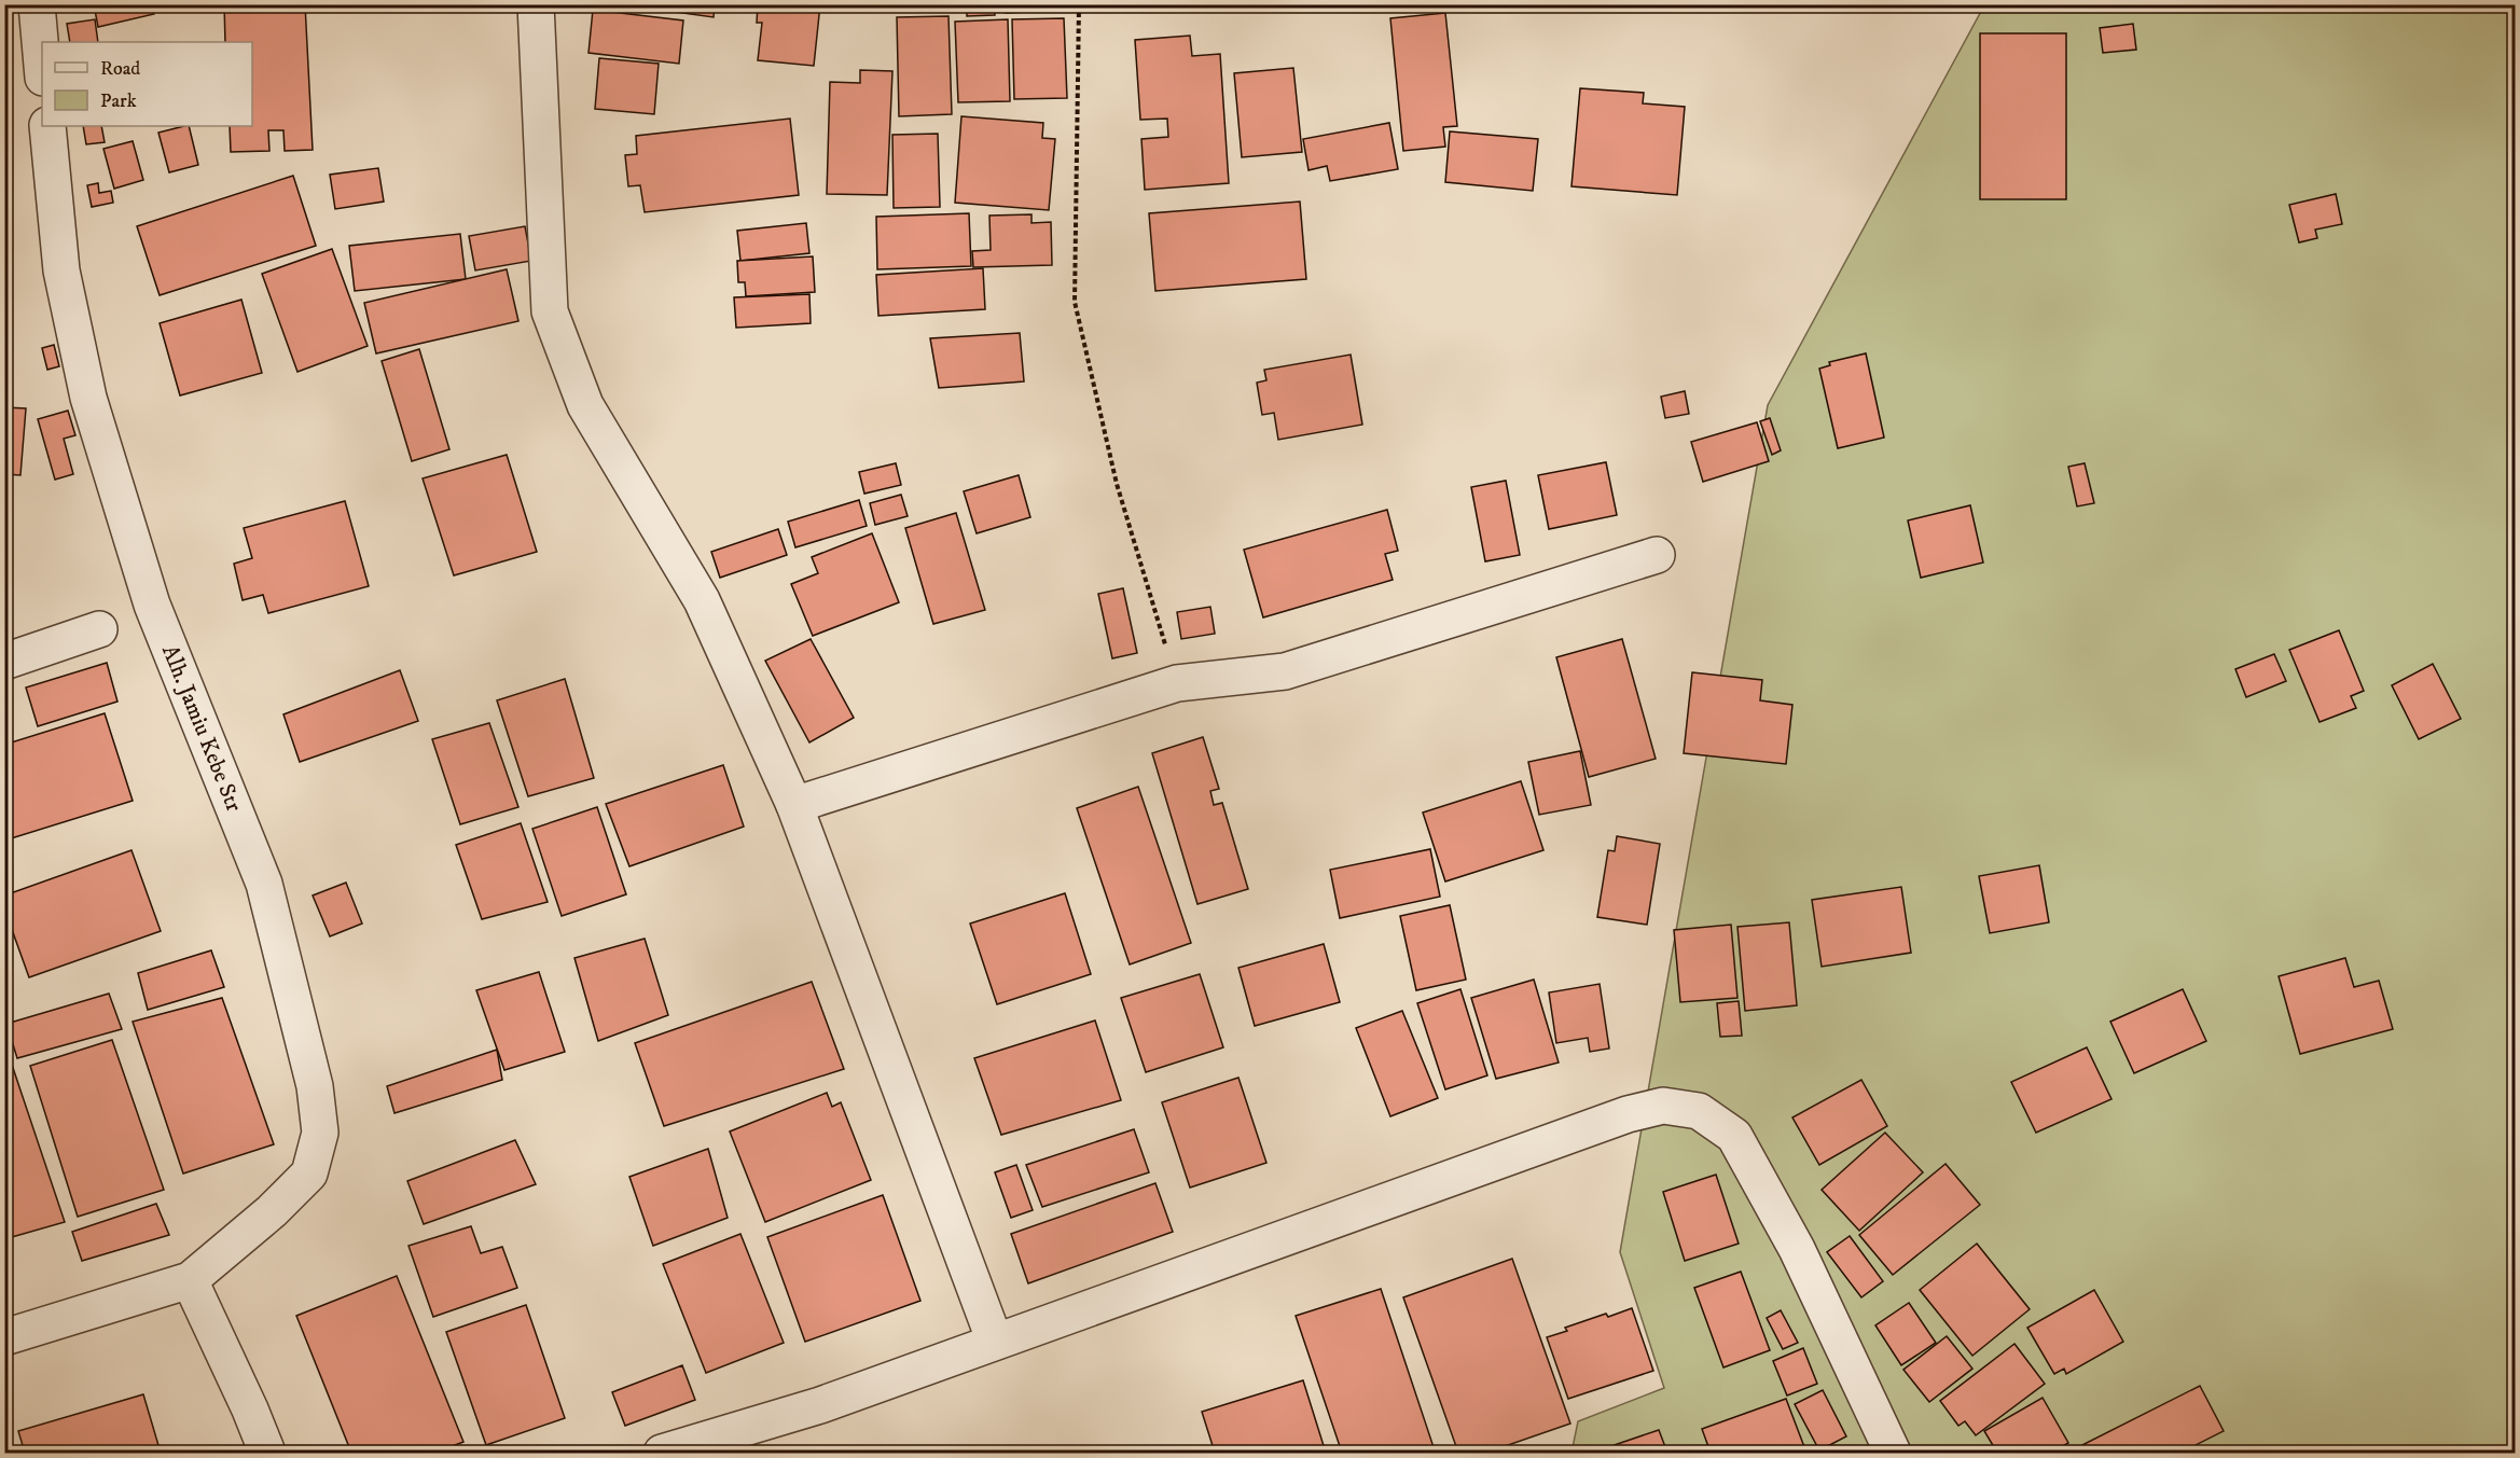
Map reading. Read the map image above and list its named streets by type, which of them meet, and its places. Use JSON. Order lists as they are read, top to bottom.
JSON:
{
  "streets": {
    "street": ["Alh. Jamiu Kebe Str"]
  },
  "legend": ["Road", "Park"]
}
